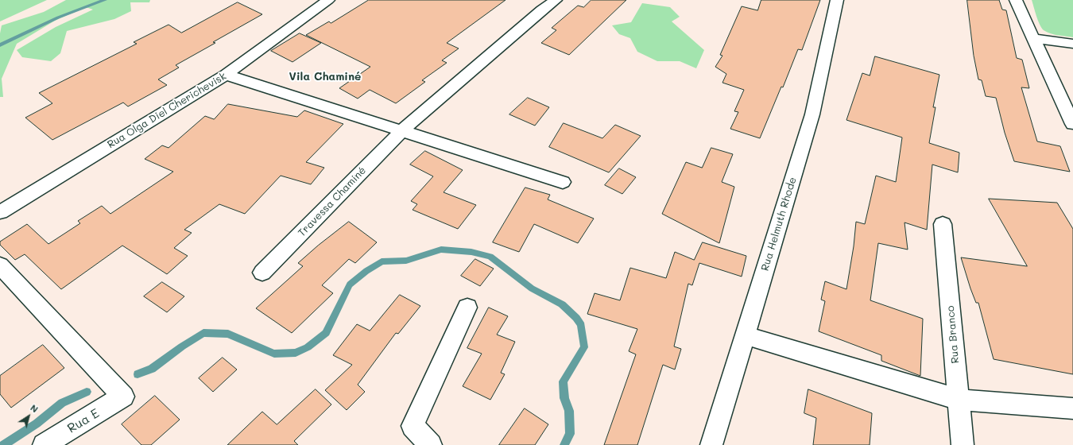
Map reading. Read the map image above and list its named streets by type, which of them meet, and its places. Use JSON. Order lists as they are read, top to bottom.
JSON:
{
  "streets": {
    "street": [
      "Rua Olga Diel Cherichevisk",
      "Travessa Chaminé",
      "Rua Helmuth Rhode",
      "Rua Branco",
      "Rua E"
    ]
  },
  "districts": ["Vila Chaminé"],
  "north": "top right"
}
